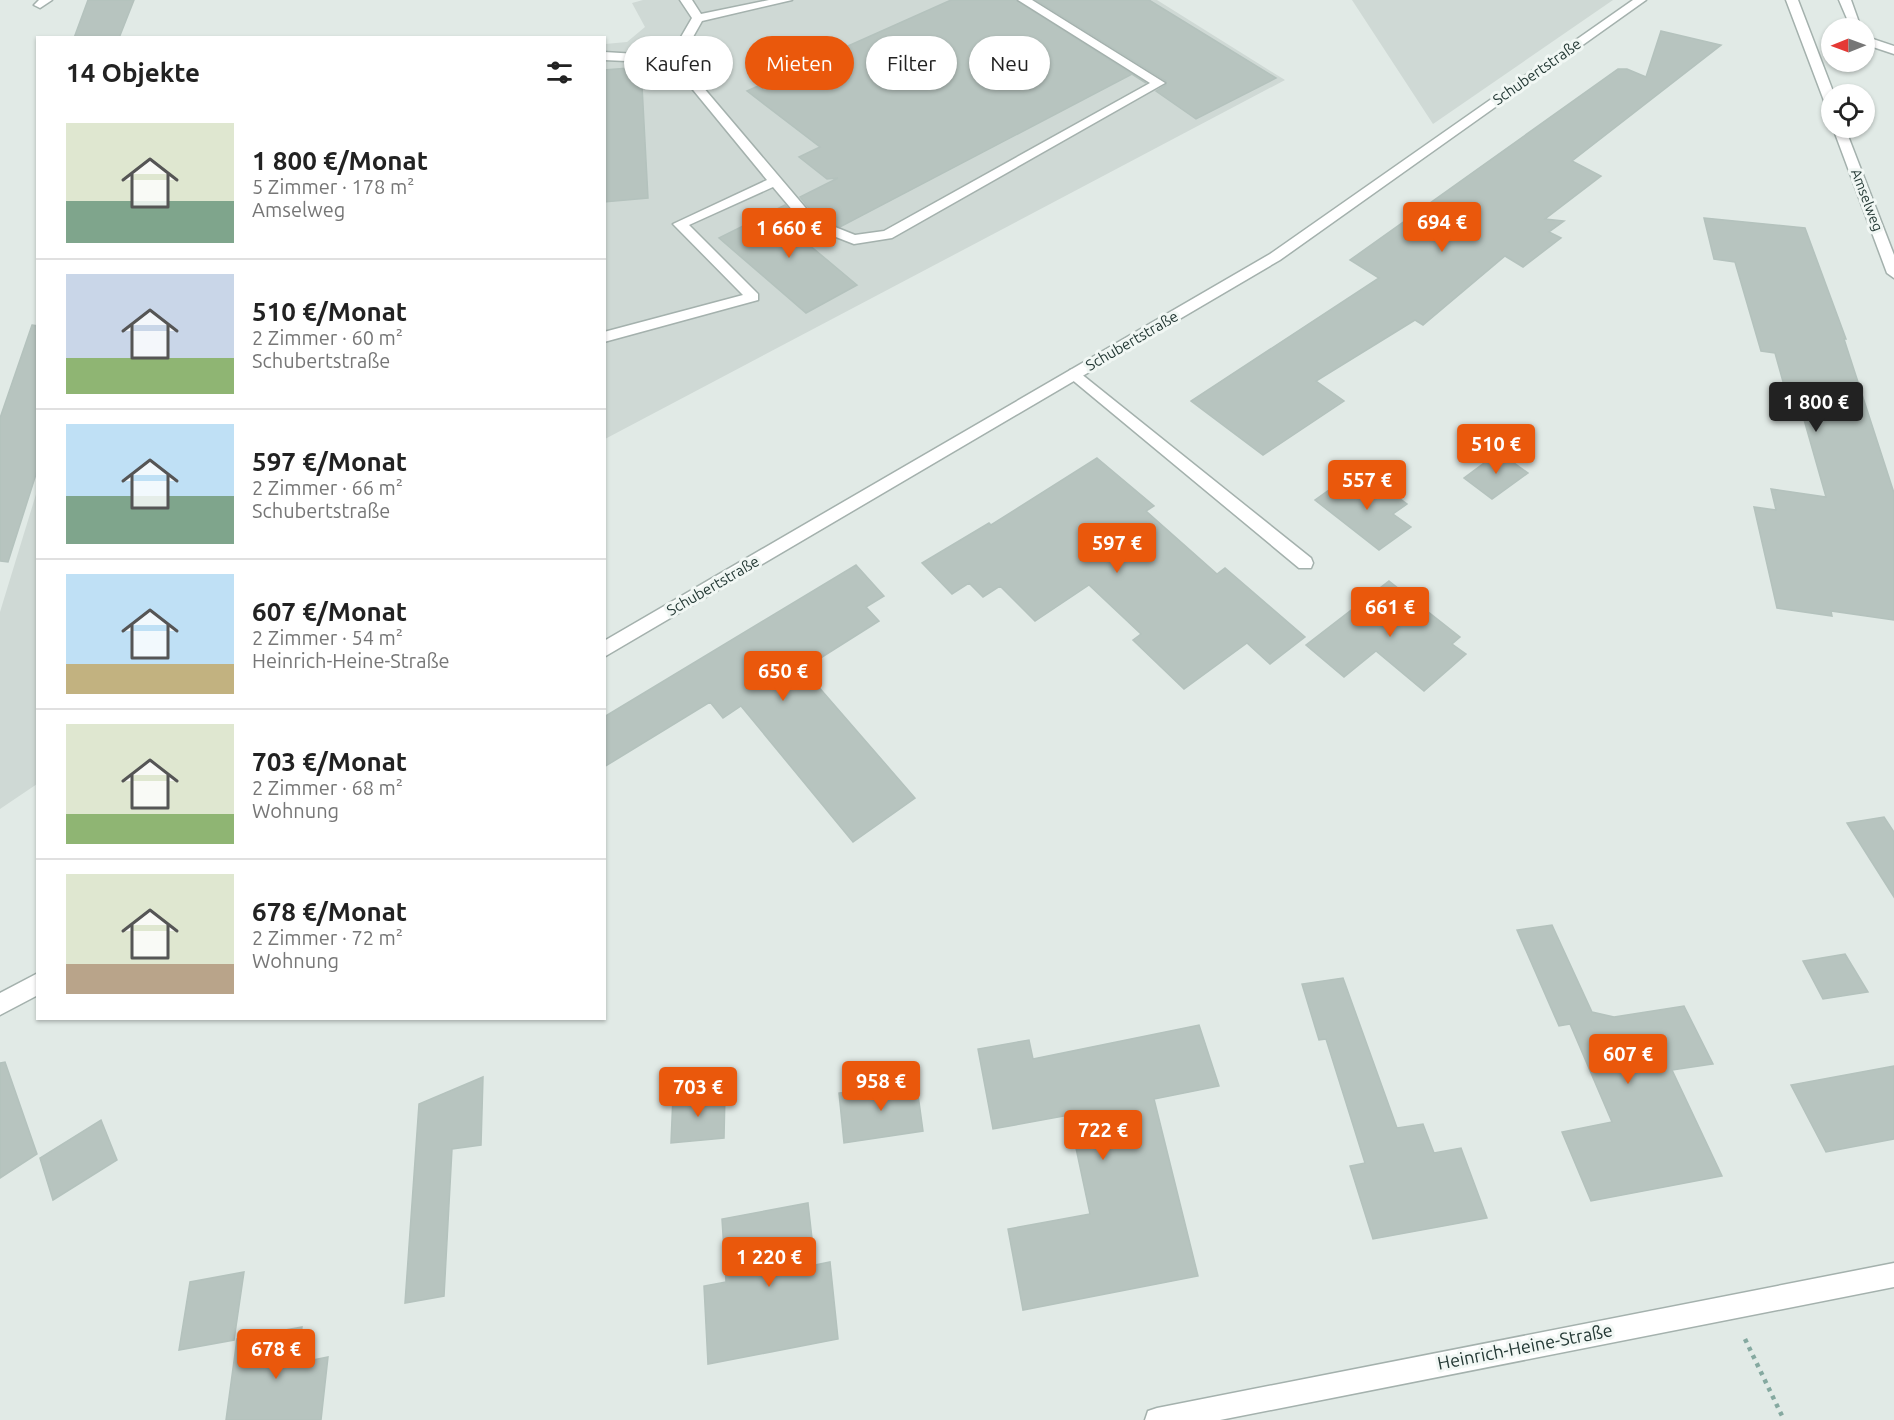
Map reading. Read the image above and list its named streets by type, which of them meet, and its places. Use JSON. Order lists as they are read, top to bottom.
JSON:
{
  "streets": {
    "street": ["Schubertstraße", "Amselweg", "Heinrich-Heine-Straße"]
  },
  "north": "left",
  "page": {
    "chip": [
      "Kaufen",
      "Mieten",
      "Filter",
      "Neu"
    ],
    "heading": "14 Objekte",
    "list": [
      {
        "name": "1 800 €/Monat",
        "note": "5 Zimmer · 178 m² · Amselweg"
      },
      {
        "name": "510 €/Monat",
        "note": "2 Zimmer · 60 m² · Schubertstraße"
      },
      {
        "name": "597 €/Monat",
        "note": "2 Zimmer · 66 m² · Schubertstraße"
      },
      {
        "name": "607 €/Monat",
        "note": "2 Zimmer · 54 m² · Heinrich-Heine-Straße"
      },
      {
        "name": "703 €/Monat",
        "note": "2 Zimmer · 68 m² · Wohnung"
      },
      {
        "name": "678 €/Monat",
        "note": "2 Zimmer · 72 m² · Wohnung"
      }
    ],
    "price": [
      "694 €",
      "1 660 €",
      "1 800 €",
      "510 €",
      "557 €",
      "597 €",
      "661 €",
      "650 €",
      "607 €",
      "958 €",
      "703 €",
      "722 €",
      "1 220 €",
      "678 €"
    ]
  }
}
